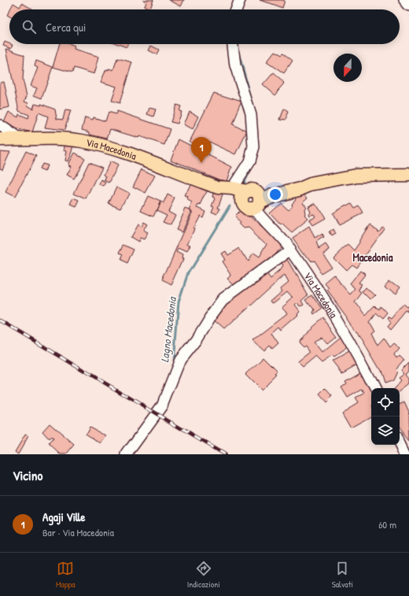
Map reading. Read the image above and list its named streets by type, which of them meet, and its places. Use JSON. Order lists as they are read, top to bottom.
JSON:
{
  "streets": {
    "main road": ["Via Macedonia"]
  },
  "districts": ["Macedonia"],
  "water": ["Lagno Macedonia"],
  "north": "bottom",
  "page": {
    "search": "Cerca qui",
    "pins": "1",
    "heading": "Vicino",
    "list": [
      {
        "mark": "1",
        "name": "Agaji Ville",
        "note": "Bar · Via Macedonia",
        "value": "60 m"
      }
    ],
    "nav": ["Mappa", "Indicazioni", "Salvati"]
  }
}
